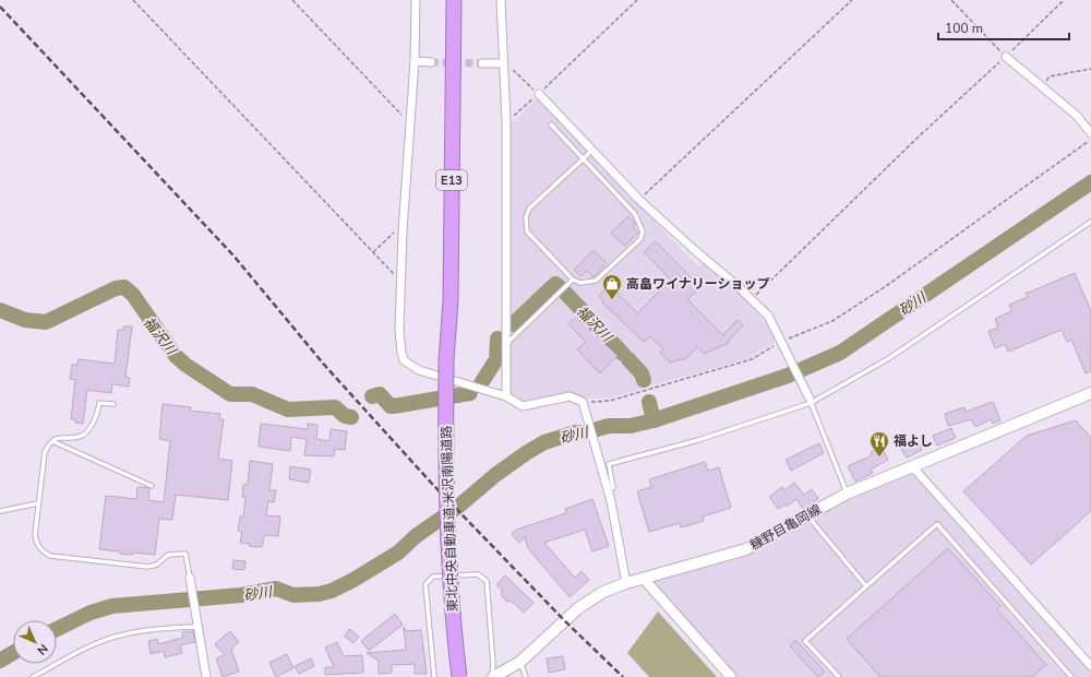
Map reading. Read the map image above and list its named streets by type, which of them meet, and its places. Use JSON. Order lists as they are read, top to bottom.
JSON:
{
  "streets": {
    "highway": ["E13", "東北中央自動車道;米沢南陽道路"],
    "main road": ["糠野目亀岡線"]
  },
  "water": ["砂川", "福沢川"],
  "places": {
    "shop": ["高畠ワイナリーショップ"],
    "restaurant": ["福よし"]
  },
  "scale_bar": "100 m",
  "north": "bottom right"
}
